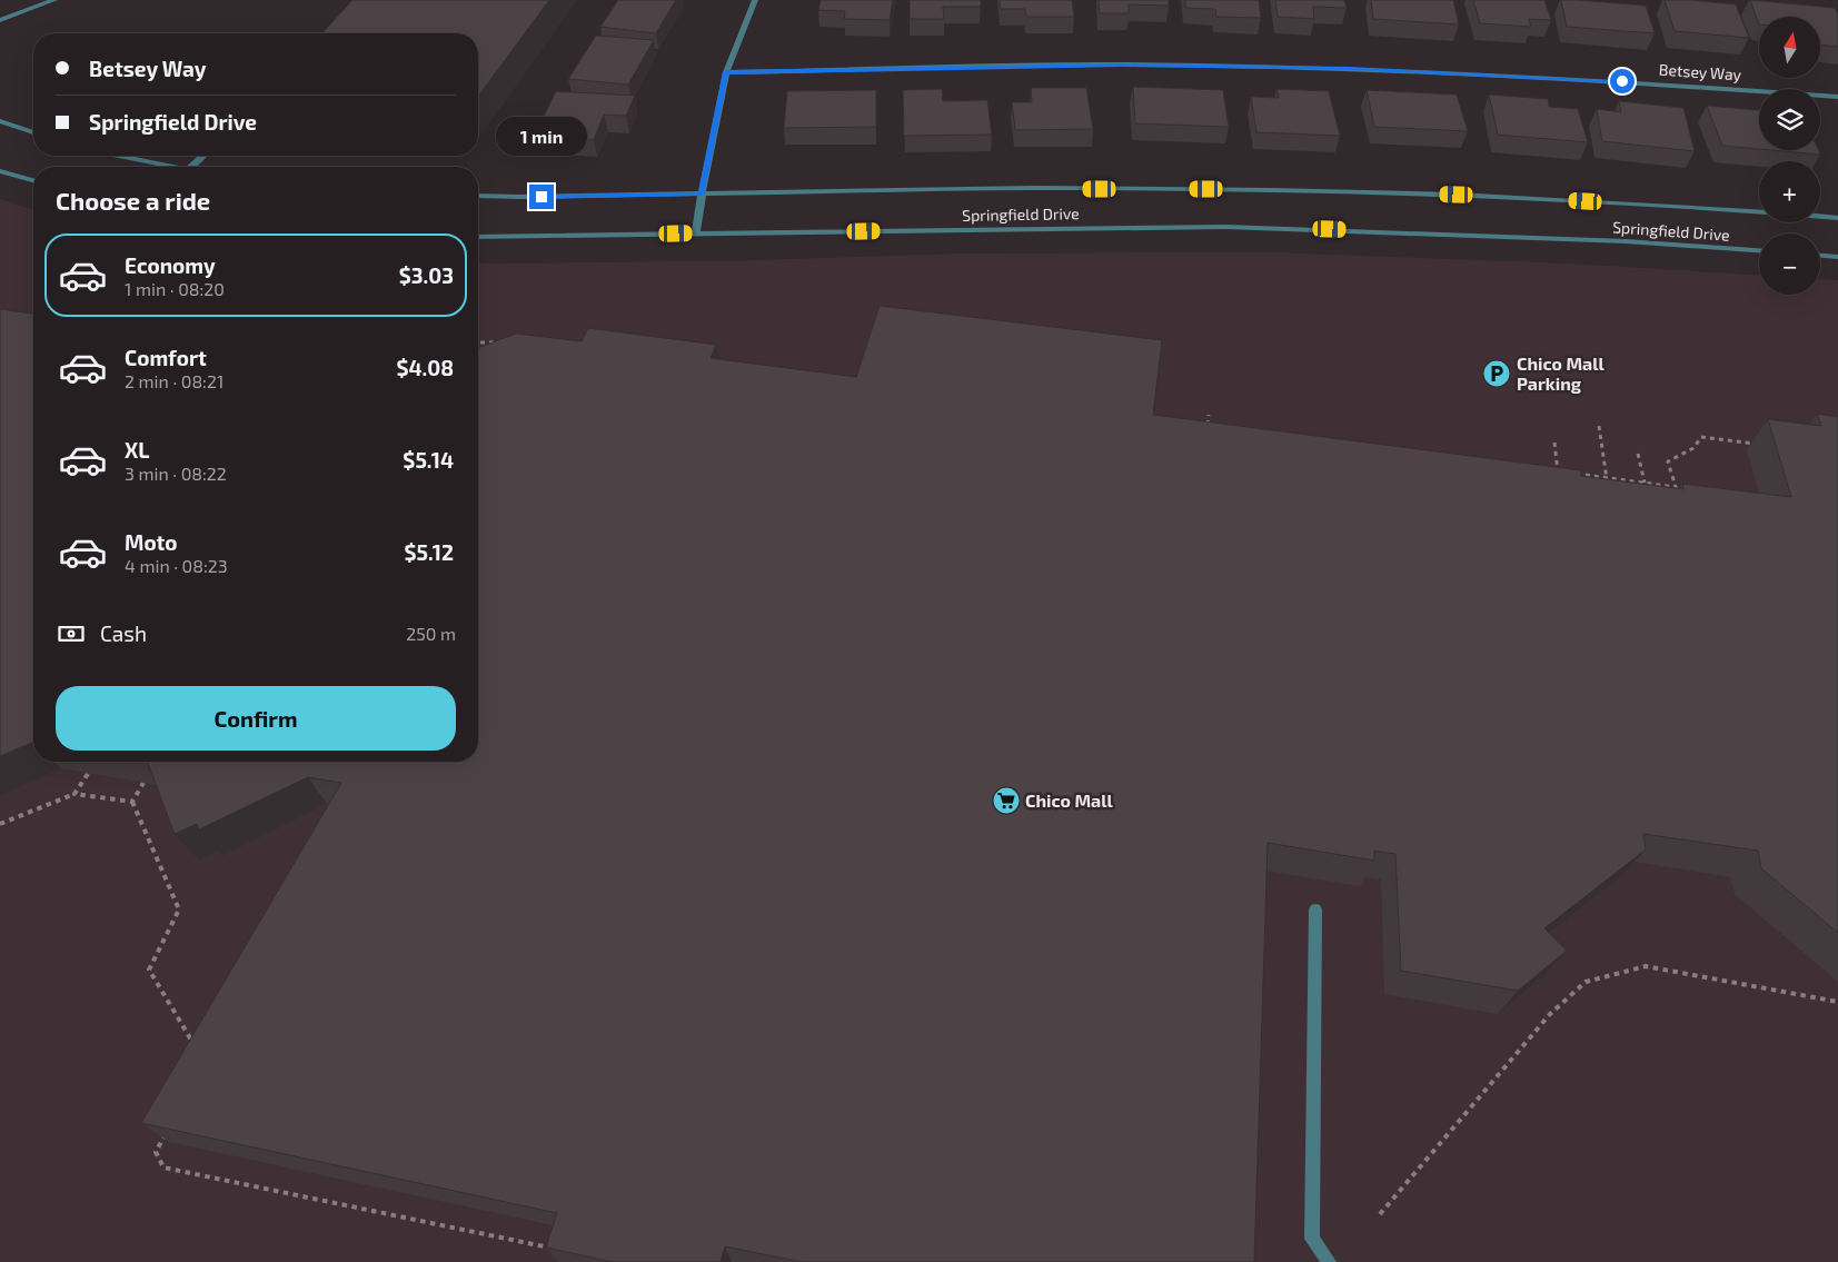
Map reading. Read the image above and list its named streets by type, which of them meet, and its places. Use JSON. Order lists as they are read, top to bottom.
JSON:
{
  "streets": {
    "street": ["Betsey Way", "Springfield Drive"]
  },
  "places": {
    "parking": ["Chico Mall Parking"],
    "supermarket": ["Chico Mall"]
  },
  "north": "top",
  "page": {
    "map_buttons": ["+", "−"],
    "banner": ["Betsey Way", "Springfield Drive"],
    "bubble": "1 min",
    "heading": "Choose a ride",
    "list": [
      {
        "name": "Economy",
        "note": "1 min · 08:20",
        "value": "$3.03"
      },
      {
        "name": "Comfort",
        "note": "2 min · 08:21",
        "value": "$4.08"
      },
      {
        "name": "XL",
        "note": "3 min · 08:22",
        "value": "$5.14"
      },
      {
        "name": "Moto",
        "note": "4 min · 08:23",
        "value": "$5.12"
      }
    ],
    "pay": ["Cash", "250 m"],
    "buttons": "Confirm"
  }
}
